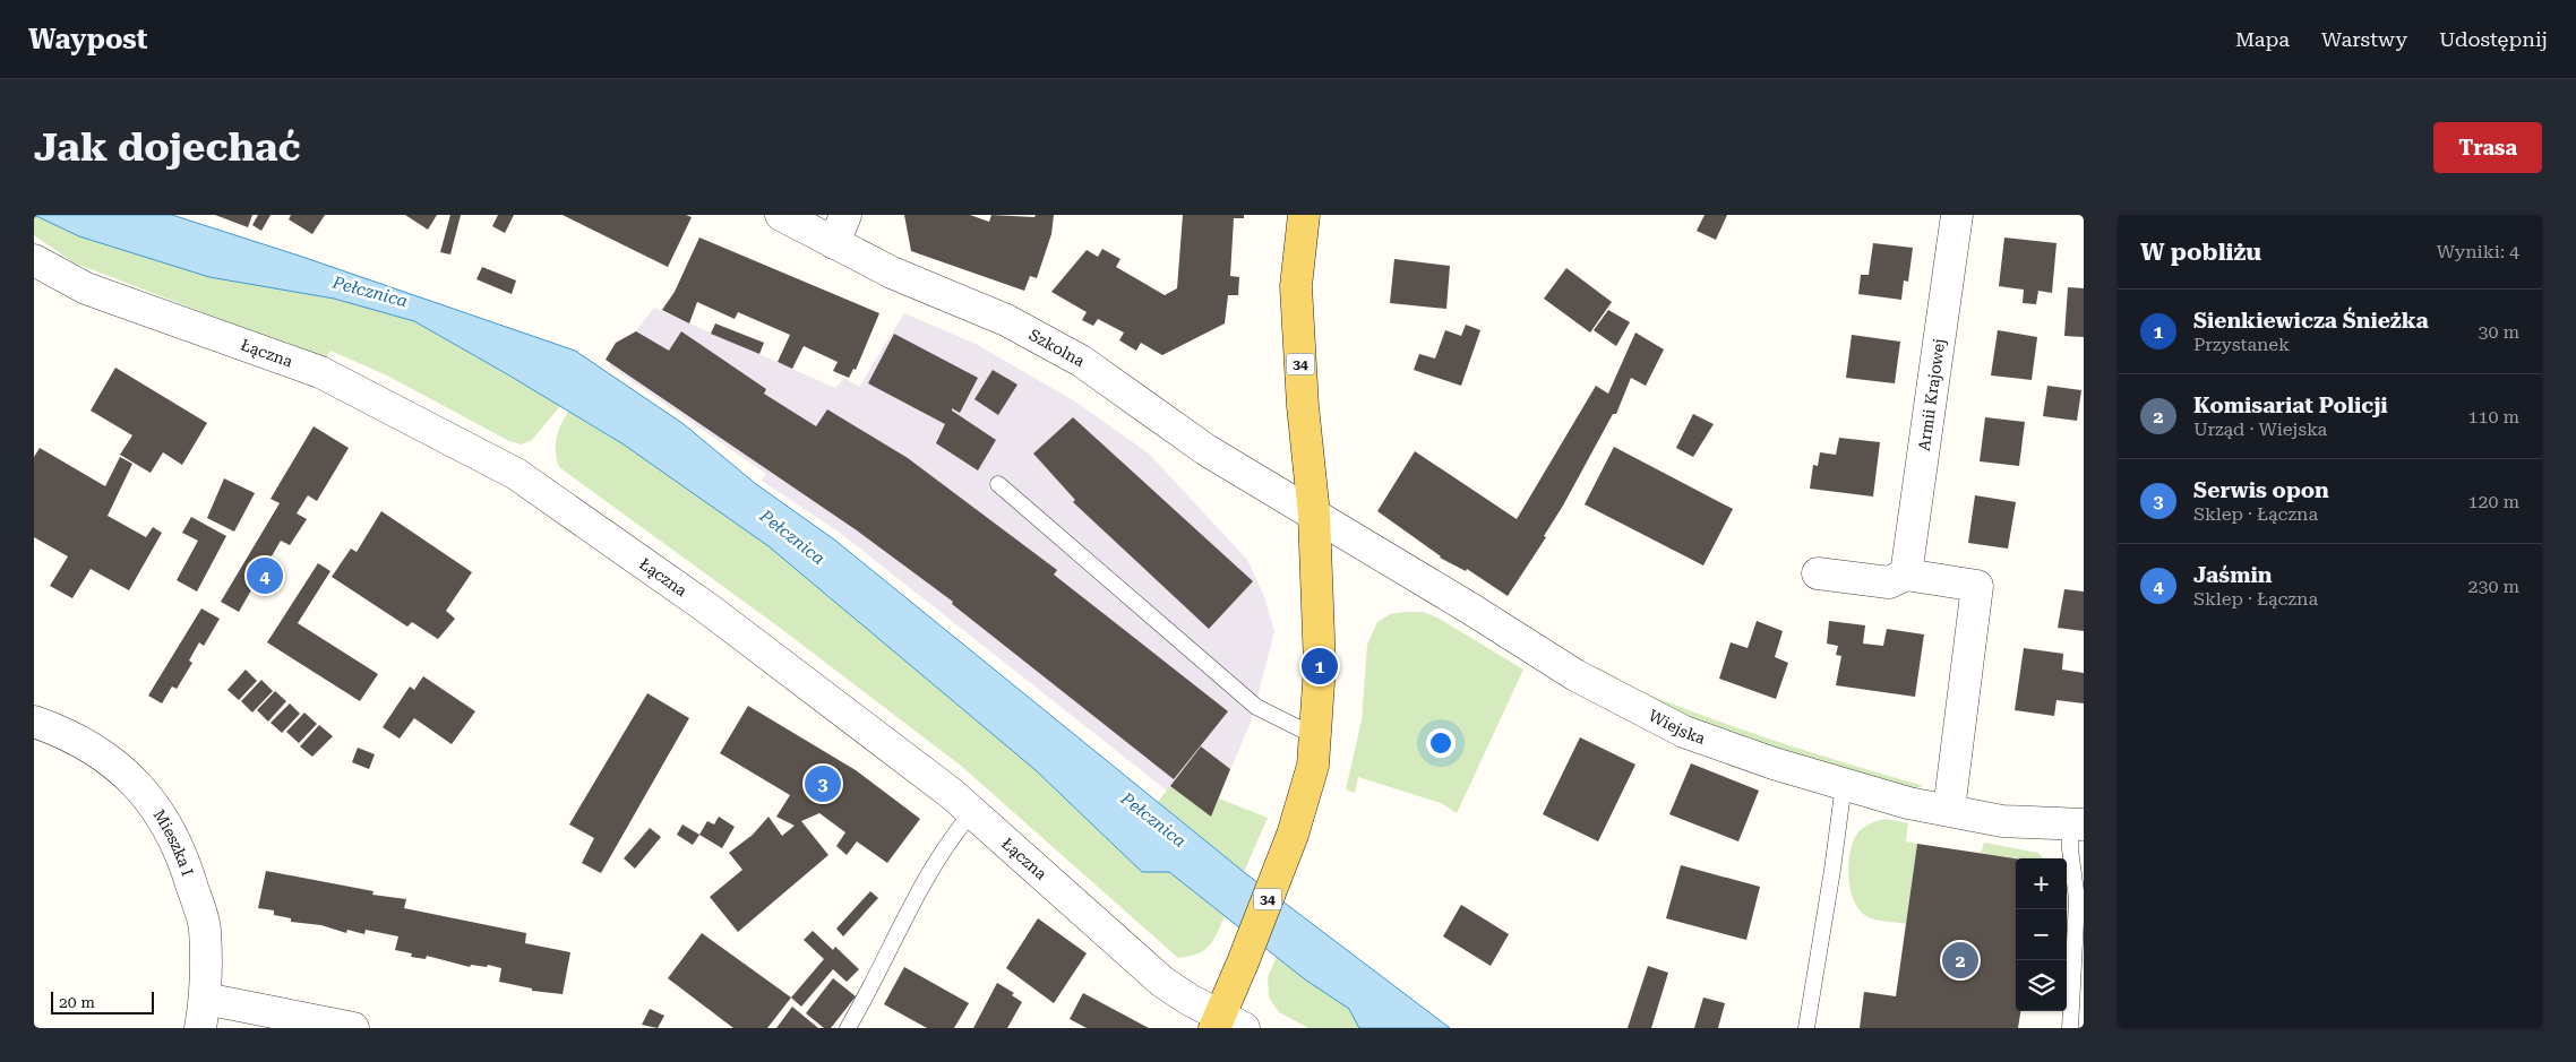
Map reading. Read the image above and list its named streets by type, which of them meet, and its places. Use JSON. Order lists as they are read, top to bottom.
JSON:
{
  "streets": {
    "main road": ["34"],
    "street": [
      "Szkolna",
      "Łączna",
      "Armii Krajowej",
      "Wiejska",
      "Mieszka I"
    ]
  },
  "crossings": [
    ["Szkolna", "34"],
    ["Szkolna", "Wiejska"],
    ["Łączna", "34"],
    ["34", "Wiejska"]
  ],
  "water": ["Pełcznica"],
  "scale_bar": "20 m",
  "page": {
    "header": "Waypost",
    "nav": ["Mapa", "Warstwy", "Udostępnij"],
    "buttons": "Trasa",
    "title": "Jak dojechać",
    "heading": ["W pobliżu", "Wyniki: 4"],
    "list": [
      {
        "mark": "1",
        "name": "Sienkiewicza Śnieżka",
        "note": "Przystanek",
        "value": "30 m"
      },
      {
        "mark": "2",
        "name": "Komisariat Policji",
        "note": "Urząd · Wiejska",
        "value": "110 m"
      },
      {
        "mark": "3",
        "name": "Serwis opon",
        "note": "Sklep · Łączna",
        "value": "120 m"
      },
      {
        "mark": "4",
        "name": "Jaśmin",
        "note": "Sklep · Łączna",
        "value": "230 m"
      }
    ],
    "pins": [
      "4",
      "1",
      "3",
      "2"
    ],
    "map_buttons": ["+", "−"],
    "scale": "20 m"
  }
}
